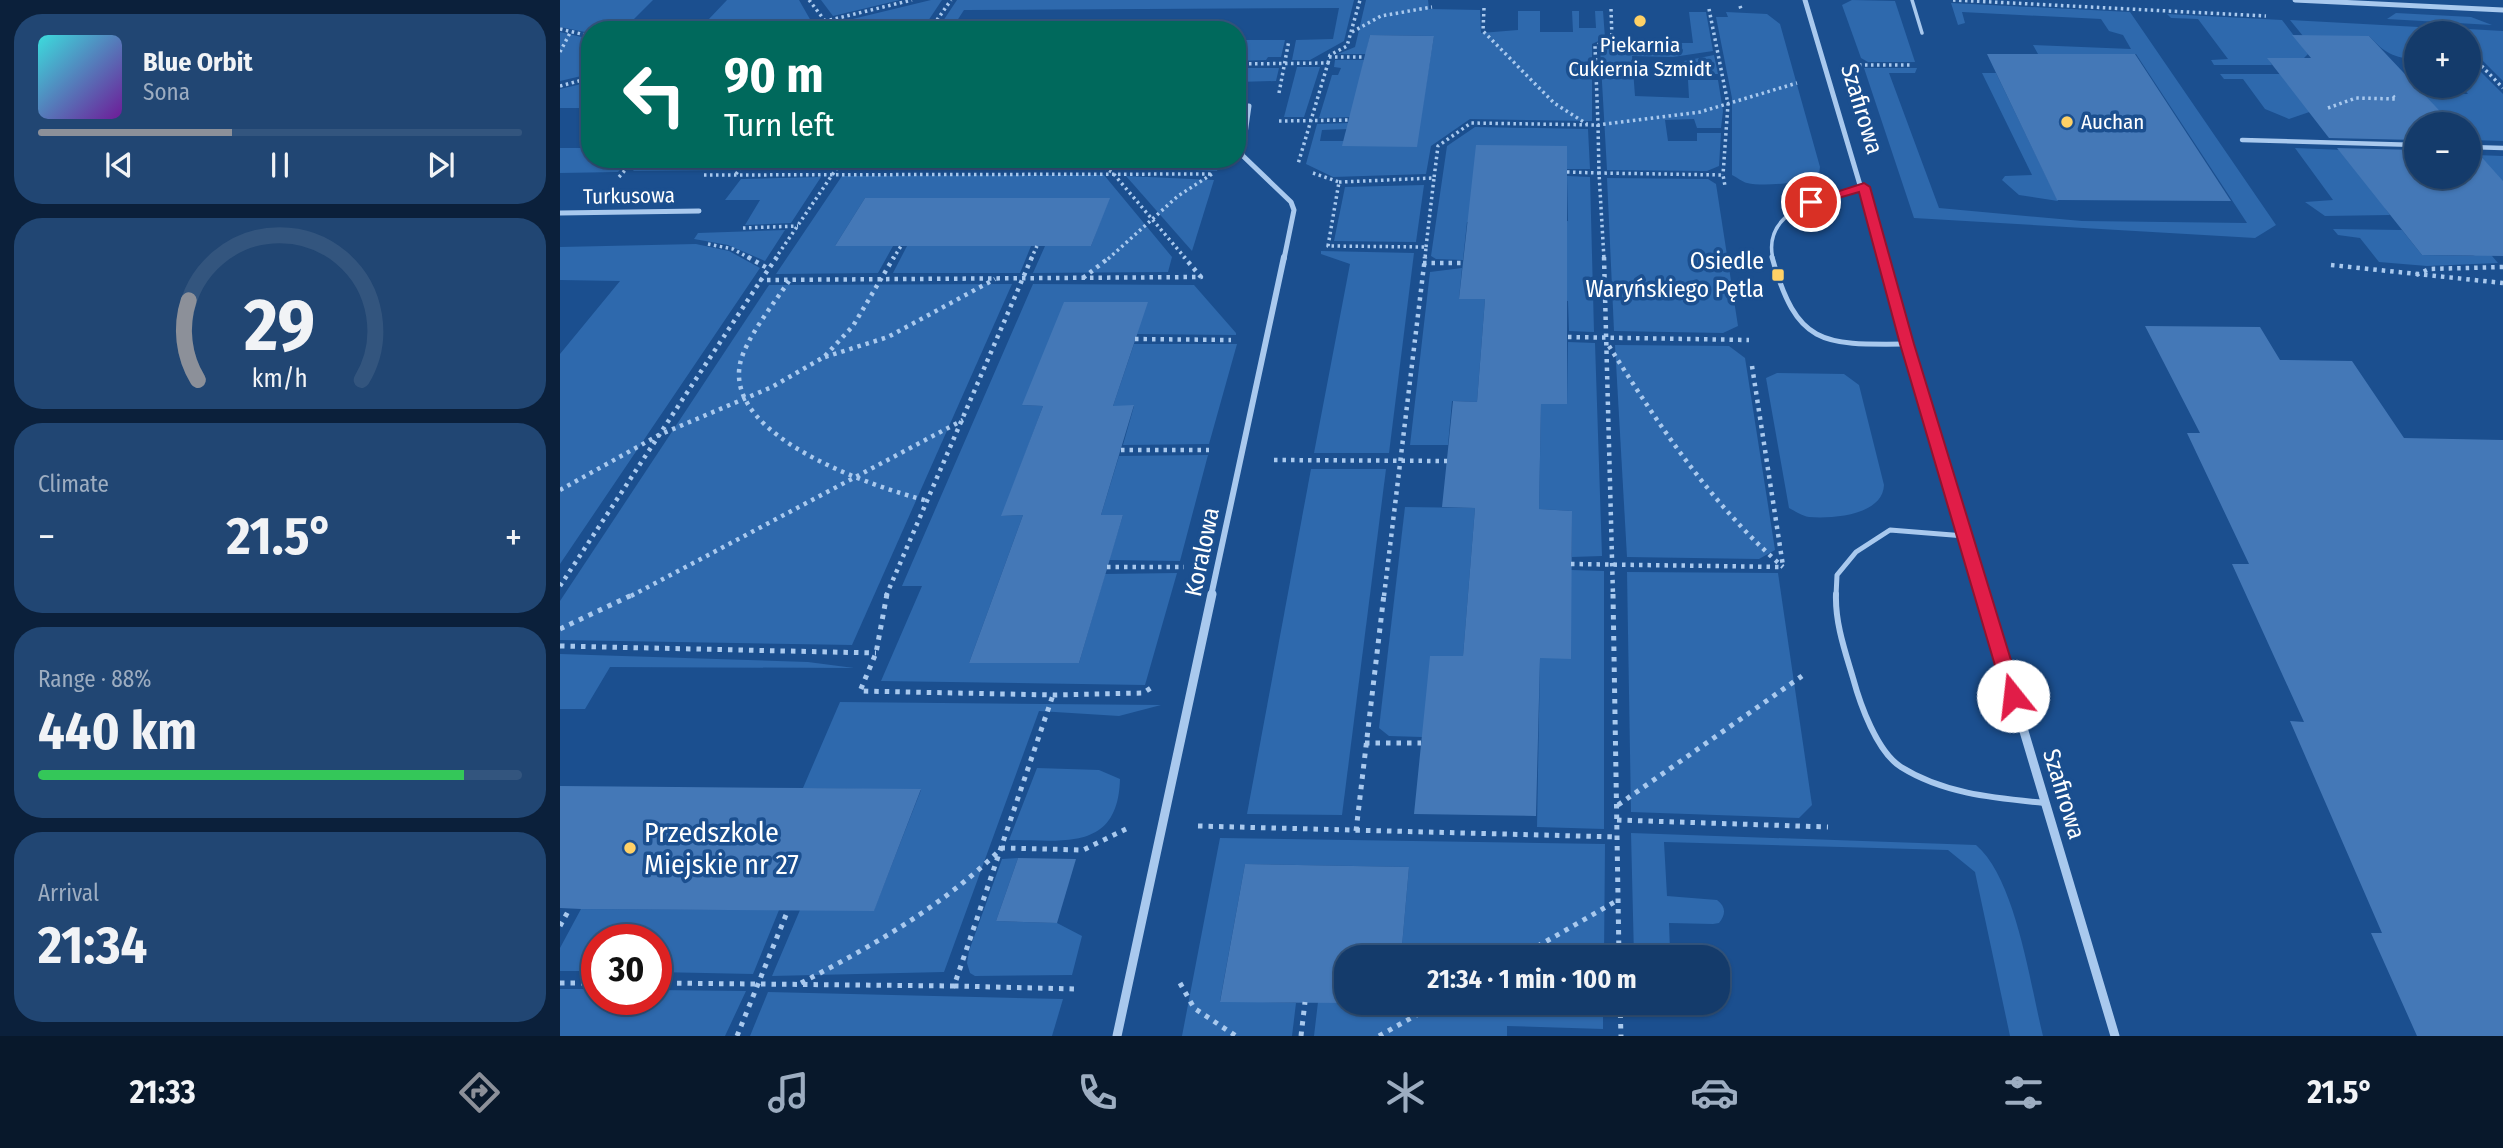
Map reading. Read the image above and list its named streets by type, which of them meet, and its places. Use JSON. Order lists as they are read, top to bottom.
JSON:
{
  "streets": {
    "street": ["Szafirowa", "Turkusowa", "Koralowa"]
  },
  "places": {
    "other": ["Piekarnia Cukiernia Szmidt", "Auchan", "Przedszkole Miejskie nr 27"],
    "transit": ["Osiedle Waryńskiego Pętla"]
  },
  "page": {
    "map_buttons": ["+", "−"],
    "turn": ["90 m", "Turn left"],
    "song": ["Blue Orbit", "Sona"],
    "tile": [
      "Climate",
      ["Range · 88%", "440 km"],
      ["Arrival", "21:34"]
    ],
    "heat": ["−", "21.5°", "+"],
    "limit": "30",
    "trip": "21:34 · 1 min · 100 m",
    "tabs": ["21:33", "21.5°"],
    "gauge": ["29", "km/h"]
  }
}
